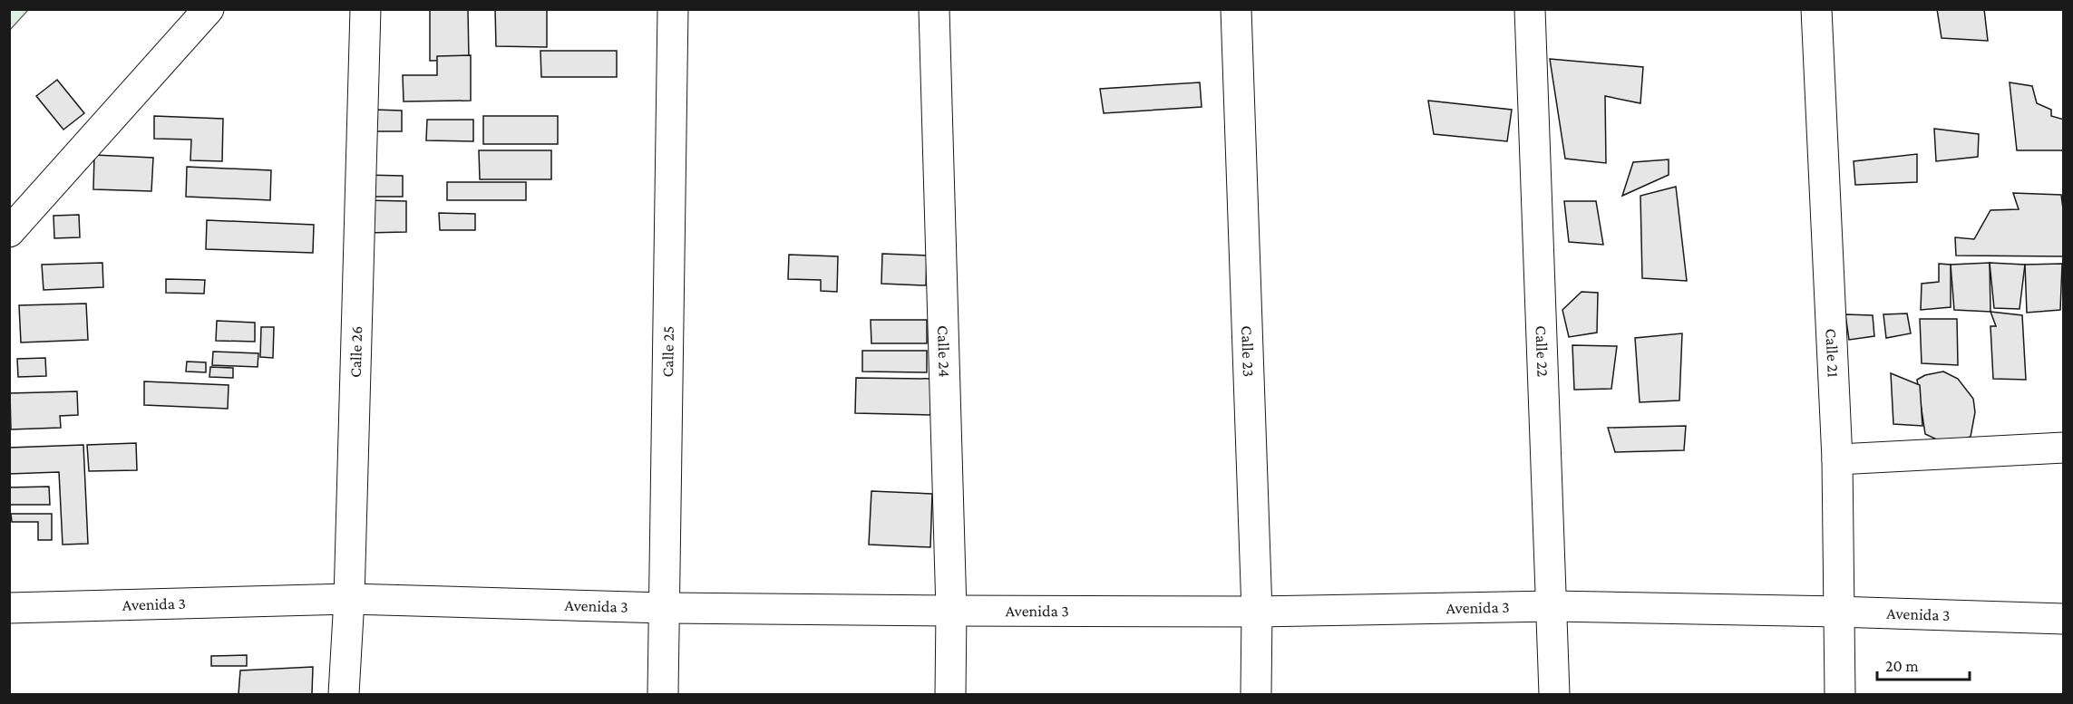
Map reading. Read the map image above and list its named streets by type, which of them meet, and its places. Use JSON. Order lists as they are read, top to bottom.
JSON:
{
  "streets": {
    "street": [
      "Calle 25",
      "Calle 24",
      "Calle 23",
      "Calle 22",
      "Calle 21",
      "Calle 26",
      "Avenida 3"
    ]
  },
  "crossings": [
    ["Calle 25", "Avenida 3"],
    ["Calle 24", "Avenida 3"],
    ["Calle 23", "Avenida 3"],
    ["Calle 22", "Avenida 3"],
    ["Calle 21", "Avenida 3"],
    ["Calle 26", "Avenida 3"]
  ],
  "scale_bar": "20 m"
}
